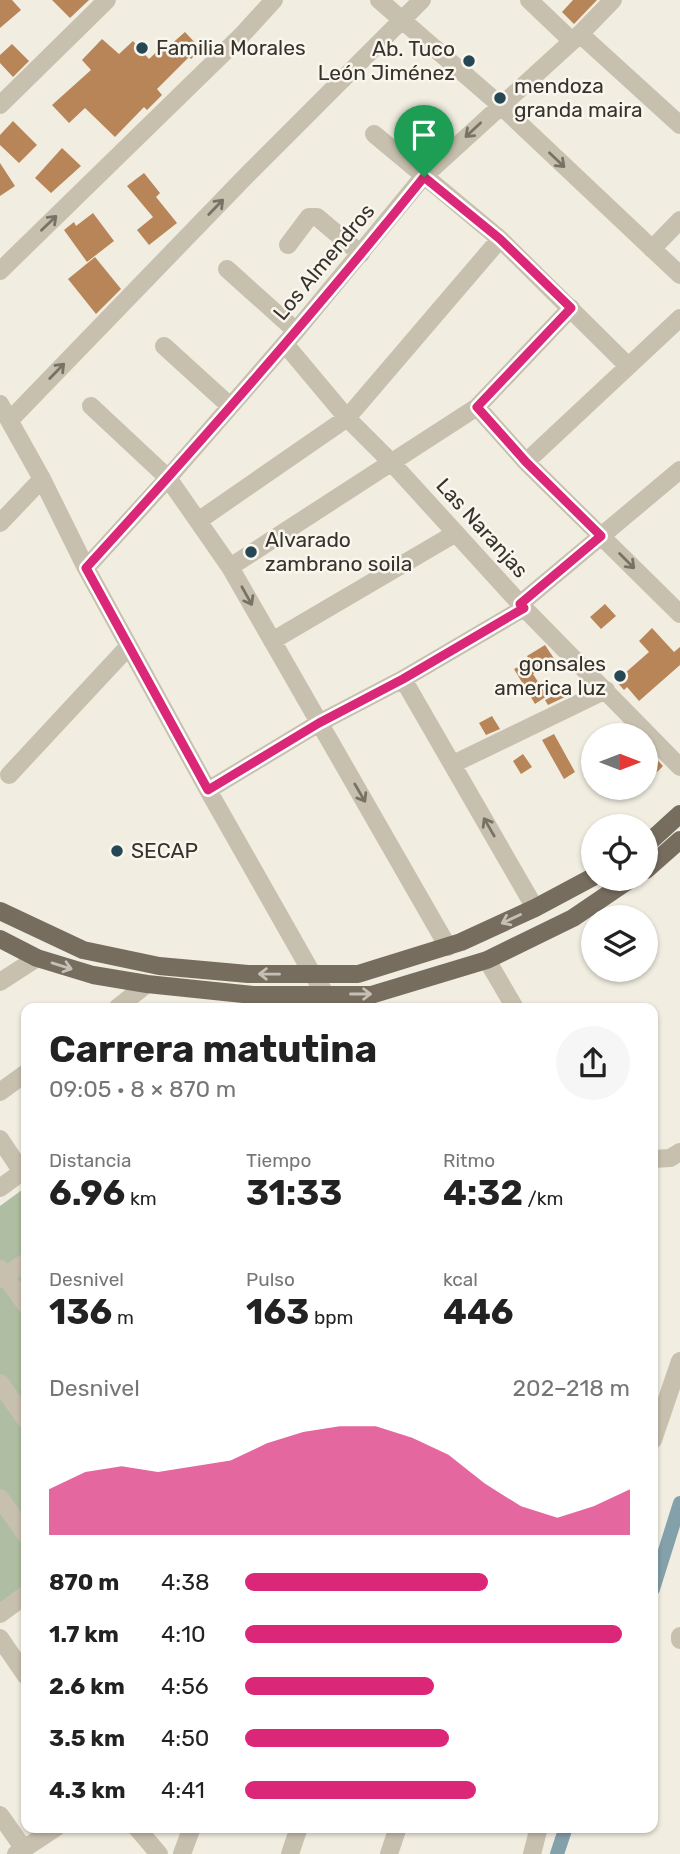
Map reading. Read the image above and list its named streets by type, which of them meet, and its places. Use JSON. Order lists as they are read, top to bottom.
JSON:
{
  "streets": {
    "street": ["Los Almendros", "Las Naranjas"]
  },
  "crossings": [
    ["Los Almendros", "Las Naranjas"]
  ],
  "places": [
    "Familia Morales",
    "Ab. Tuco León Jiménez",
    "mendoza granda maira",
    "Alvarado zambrano soila",
    "gonsales america luz",
    "SECAP"
  ],
  "north": "right",
  "page": {
    "heading": ["Carrera matutina", "09:05 · 8 × 870 m"],
    "stats": [
      ["Distancia", "6.96 km"],
      ["Tiempo", "31:33"],
      ["Ritmo", "4:32 /km"],
      ["Desnivel", "136 m"],
      ["Pulso", "163 bpm"],
      ["kcal", "446"]
    ],
    "chart": ["Desnivel", "202–218 m"],
    "list": [
      {
        "name": "870 m",
        "note": "4:38"
      },
      {
        "name": "1.7 km",
        "note": "4:10"
      },
      {
        "name": "2.6 km",
        "note": "4:56"
      },
      {
        "name": "3.5 km",
        "note": "4:50"
      },
      {
        "name": "4.3 km",
        "note": "4:41"
      }
    ]
  }
}
